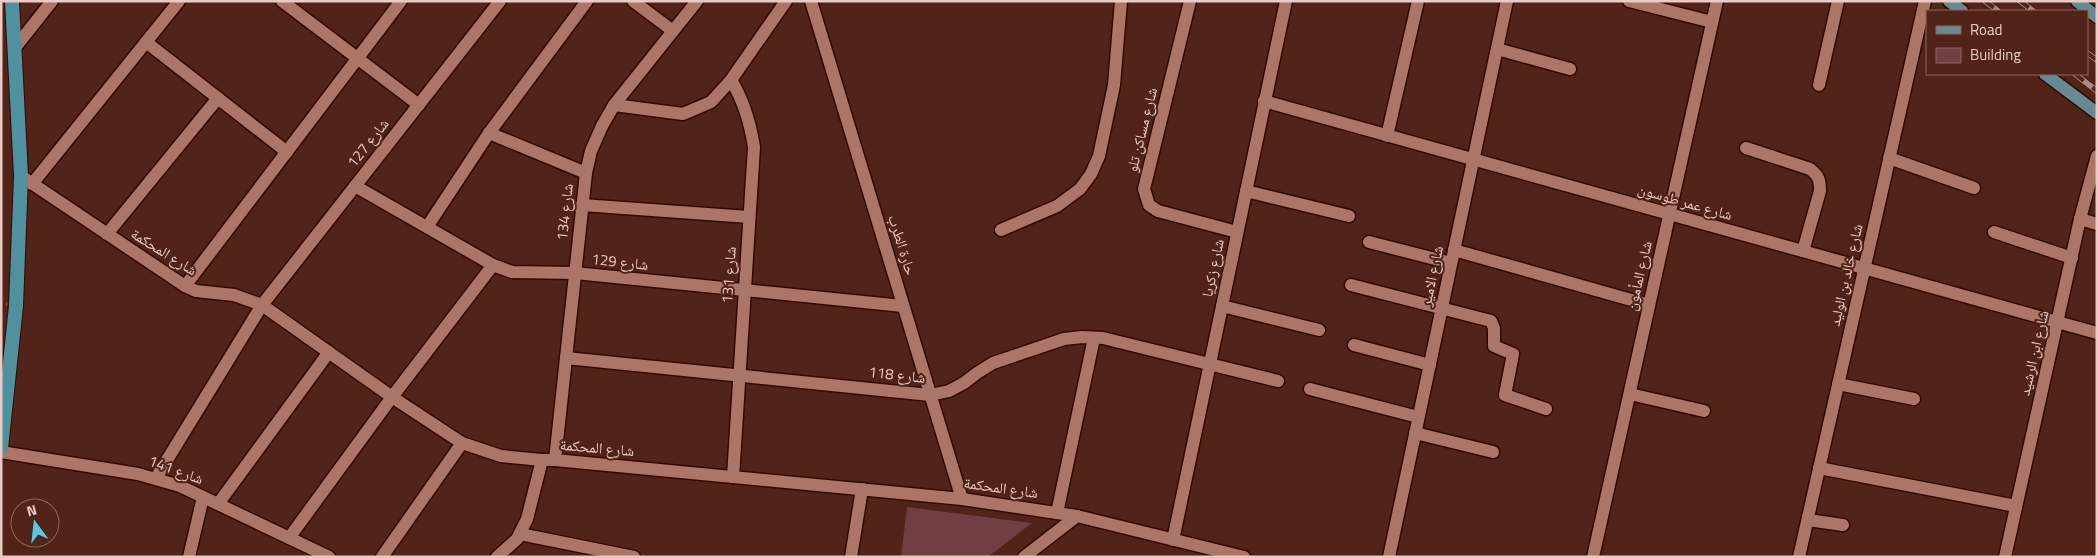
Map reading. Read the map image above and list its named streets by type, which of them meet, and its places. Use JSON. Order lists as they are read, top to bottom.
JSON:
{
  "streets": {
    "street": [
      "شارع مساكن تلو",
      "شارع 127",
      "شارع عمر طوسون",
      "شارع 134",
      "حارة الطرب",
      "شارع المحكمة",
      "شارع 129",
      "شارع زكريا",
      "شارع 131",
      "شارع خالد بن الوليد",
      "شارع الامير",
      "شارع المأمون",
      "شارع ابن الرشيد",
      "شارع 118",
      "شارع 141"
    ]
  },
  "crossings": [
    ["شارع مساكن تلو", "شارع زكريا"],
    ["شارع 127", "شارع المحكمة"],
    ["شارع 127", "شارع 129"],
    ["شارع 127", "شارع 141"],
    ["شارع عمر طوسون", "شارع زكريا"],
    ["شارع عمر طوسون", "شارع خالد بن الوليد"],
    ["شارع عمر طوسون", "شارع الامير"],
    ["شارع عمر طوسون", "شارع المأمون"],
    ["شارع عمر طوسون", "شارع ابن الرشيد"],
    ["شارع 134", "شارع المحكمة"],
    ["شارع 134", "شارع 129"],
    ["شارع 134", "شارع 118"],
    ["حارة الطرب", "شارع المحكمة"],
    ["حارة الطرب", "شارع 129"],
    ["حارة الطرب", "شارع 118"],
    ["شارع المحكمة", "شارع زكريا"],
    ["شارع المحكمة", "شارع 131"],
    ["شارع 129", "شارع 131"],
    ["شارع زكريا", "شارع 118"],
    ["شارع 131", "شارع 118"]
  ],
  "legend": ["Road", "Building"],
  "north": "top"
}
